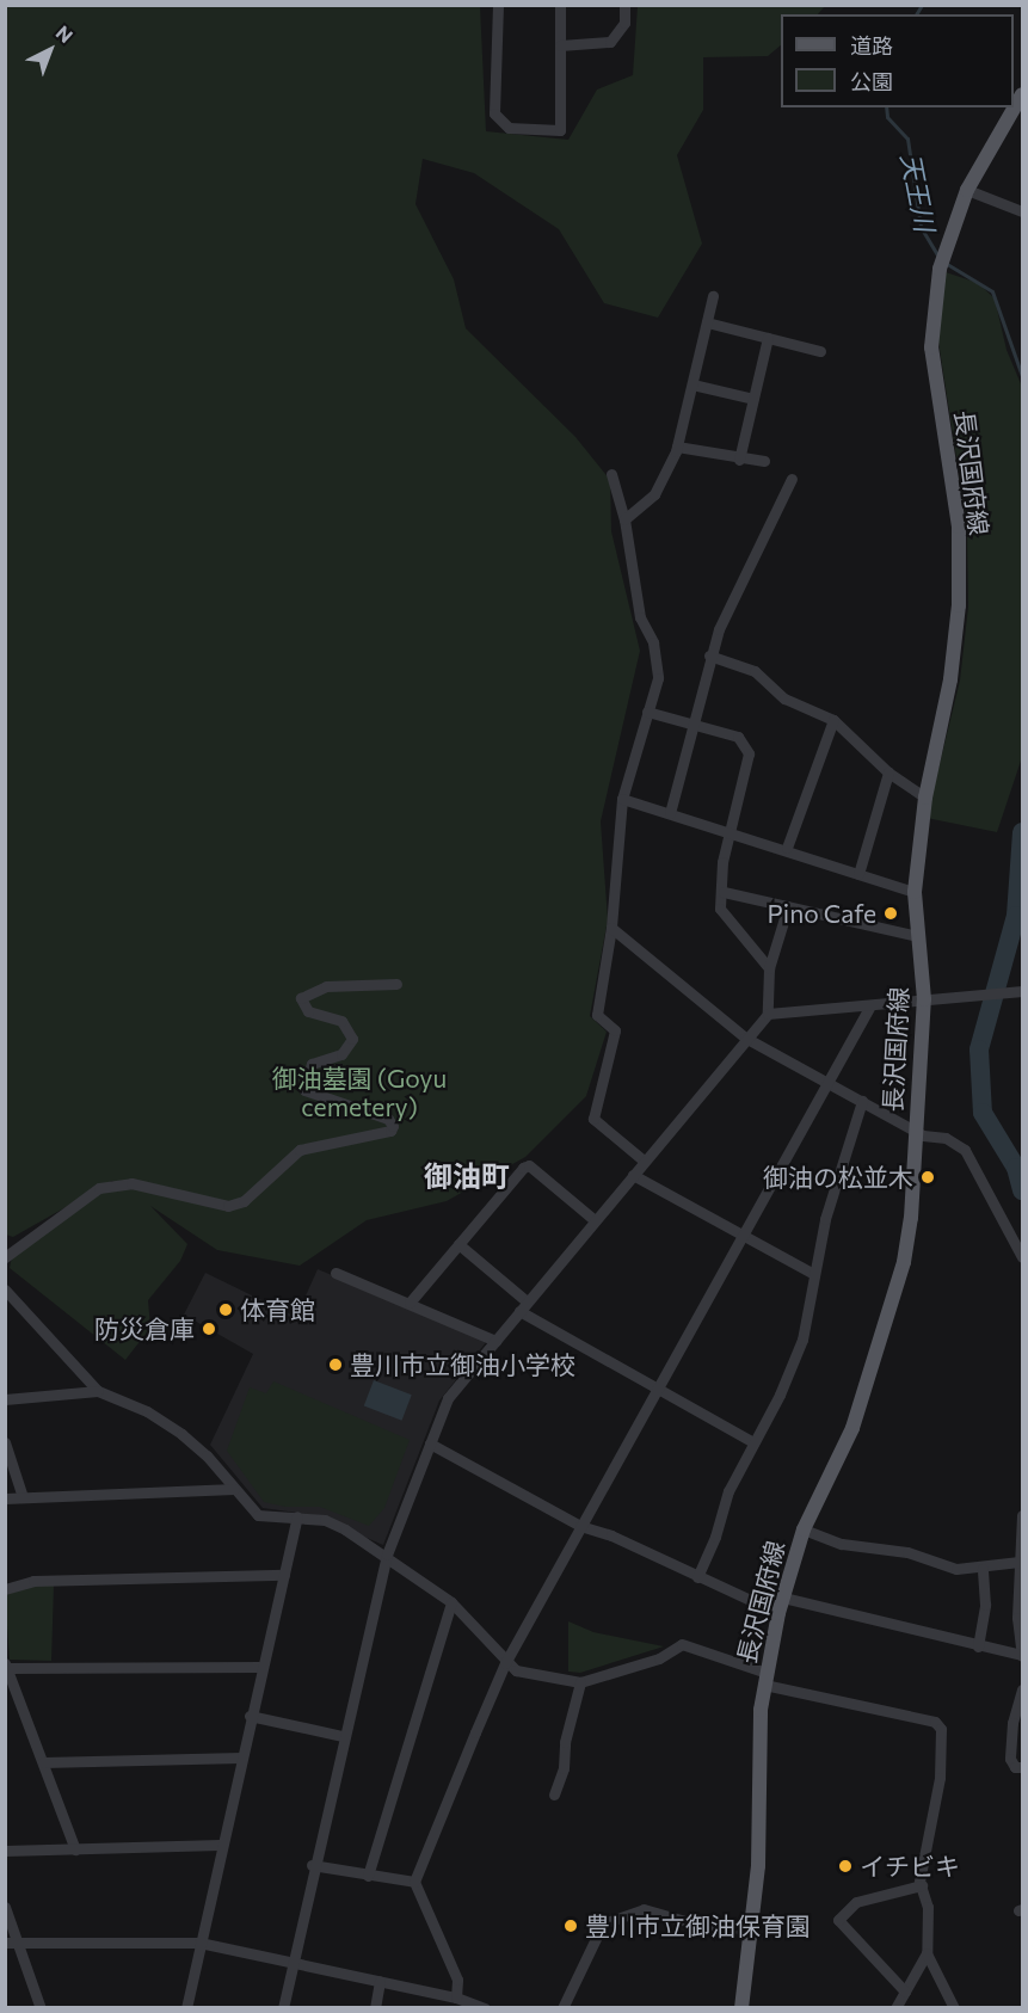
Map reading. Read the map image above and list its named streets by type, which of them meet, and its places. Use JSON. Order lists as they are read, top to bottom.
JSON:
{
  "streets": {
    "main road": ["長沢国府線"]
  },
  "districts": ["御油町"],
  "water": ["天王川"],
  "parks": ["御油墓園 (Goyu cemetery)"],
  "places": [
    "Pino Cafe",
    "御油の松並木",
    "体育館",
    "防災倉庫",
    "豊川市立御油小学校",
    "イチビキ",
    "豊川市立御油保育園"
  ],
  "legend": ["道路", "公園"],
  "north": "top right"
}
